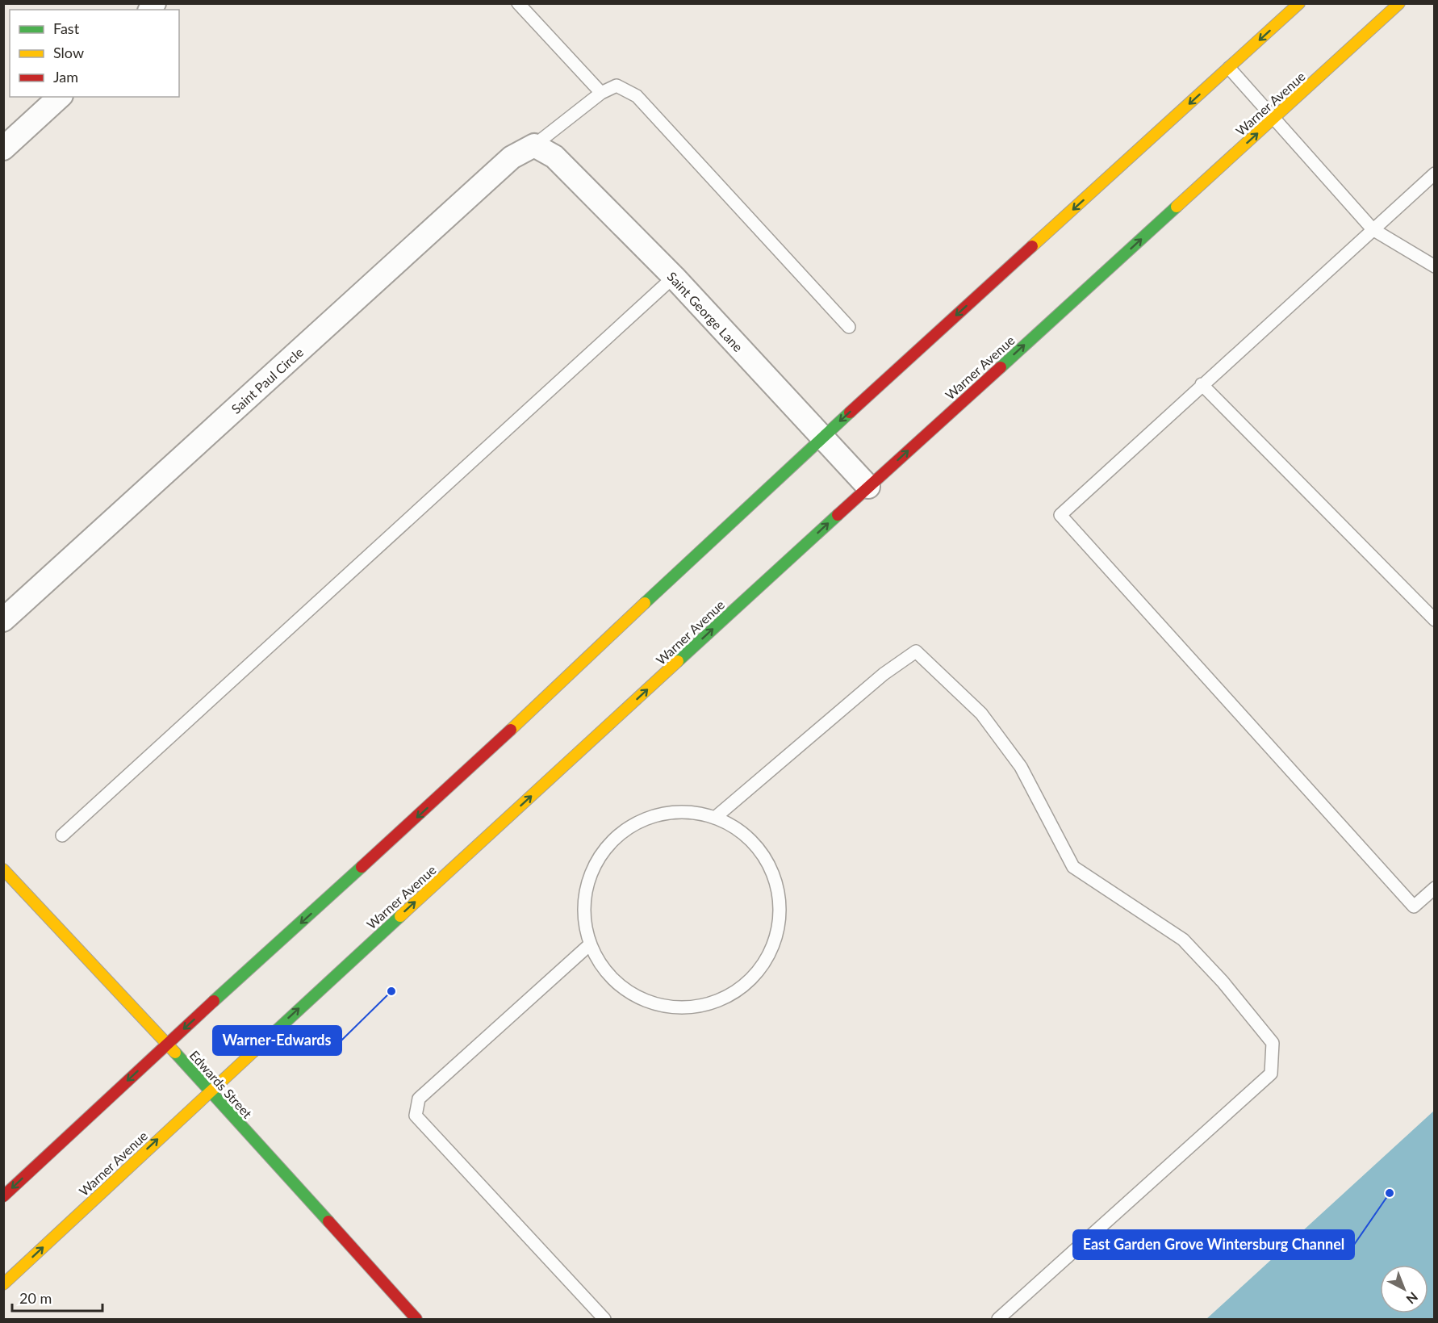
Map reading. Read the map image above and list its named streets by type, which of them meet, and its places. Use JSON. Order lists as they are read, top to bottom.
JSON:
{
  "streets": {
    "main road": ["Warner Avenue", "Edwards Street"],
    "street": ["Saint George Lane", "Saint Paul Circle"]
  },
  "crossings": [
    ["Warner Avenue", "Saint George Lane"],
    ["Warner Avenue", "Edwards Street"],
    ["Saint George Lane", "Saint Paul Circle"]
  ],
  "places": ["Warner-Edwards", "East Garden Grove Wintersburg Channel"],
  "legend": ["Fast", "Slow", "Jam"],
  "scale_bar": "20 m",
  "north": "bottom right"
}
